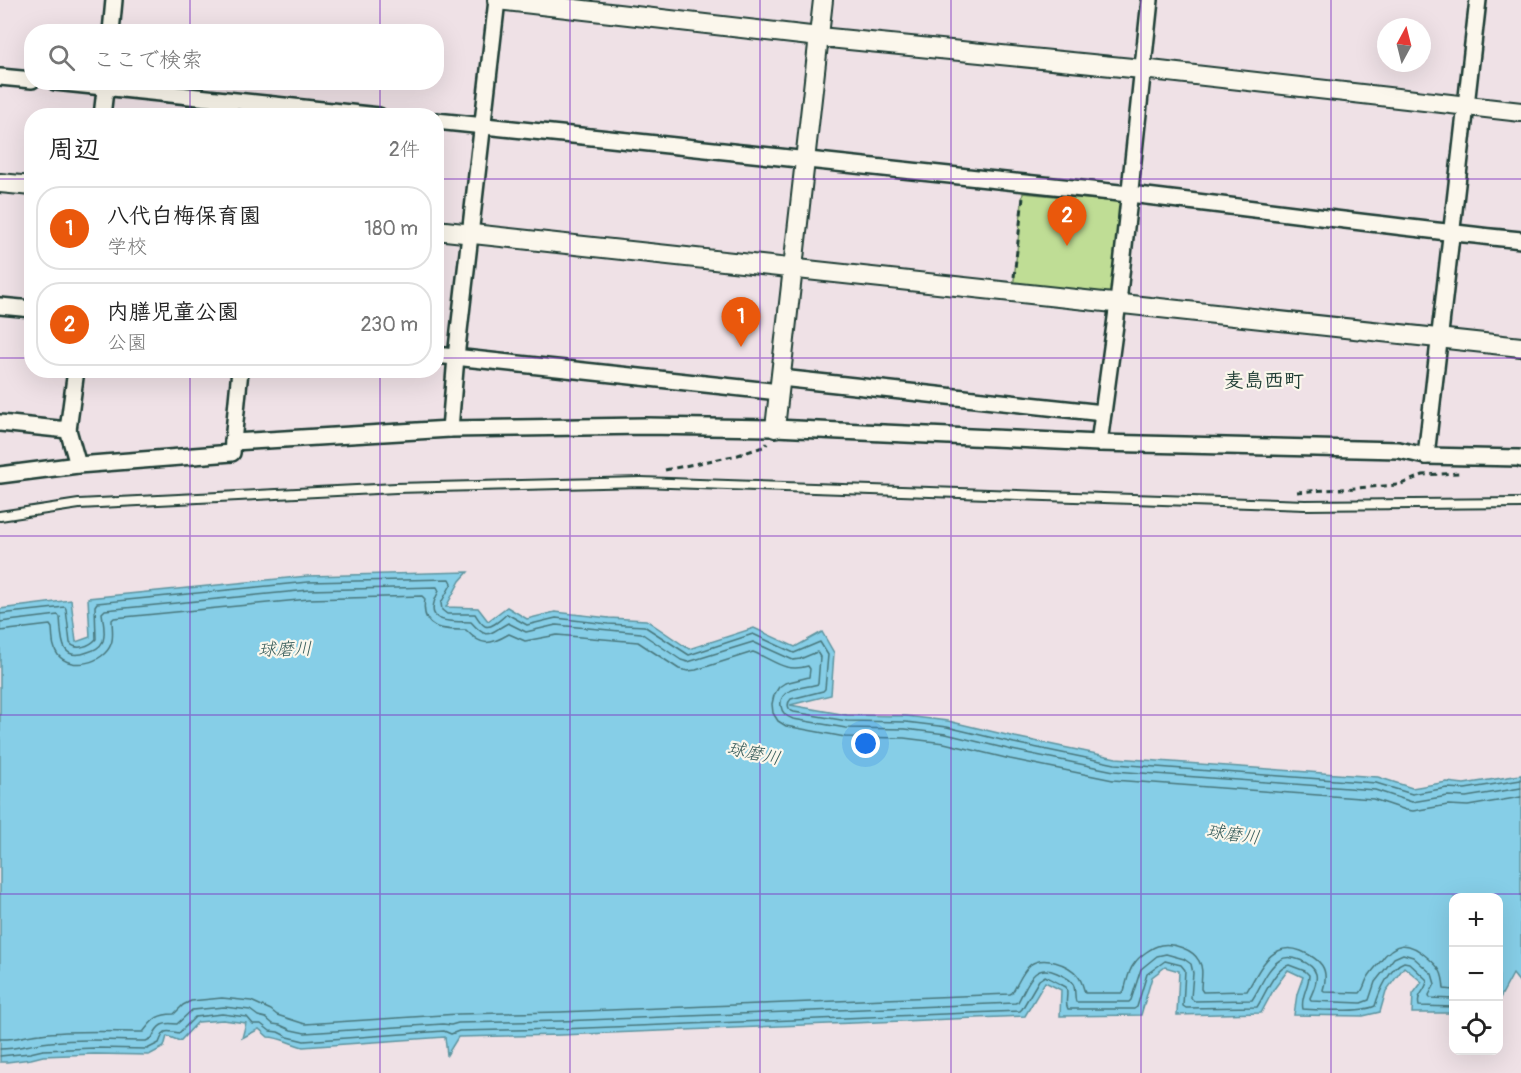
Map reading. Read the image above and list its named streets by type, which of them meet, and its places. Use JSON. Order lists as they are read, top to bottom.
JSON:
{
  "districts": ["麦島西町"],
  "water": ["球磨川"],
  "north": "top",
  "page": {
    "search": "ここで検索",
    "heading": ["周辺", "2件"],
    "list": [
      {
        "mark": "1",
        "name": "八代白梅保育園",
        "note": "学校",
        "value": "180 m"
      },
      {
        "mark": "2",
        "name": "内膳児童公園",
        "note": "公園",
        "value": "230 m"
      }
    ],
    "pins": ["2", "1"],
    "map_buttons": ["+", "−"]
  }
}
